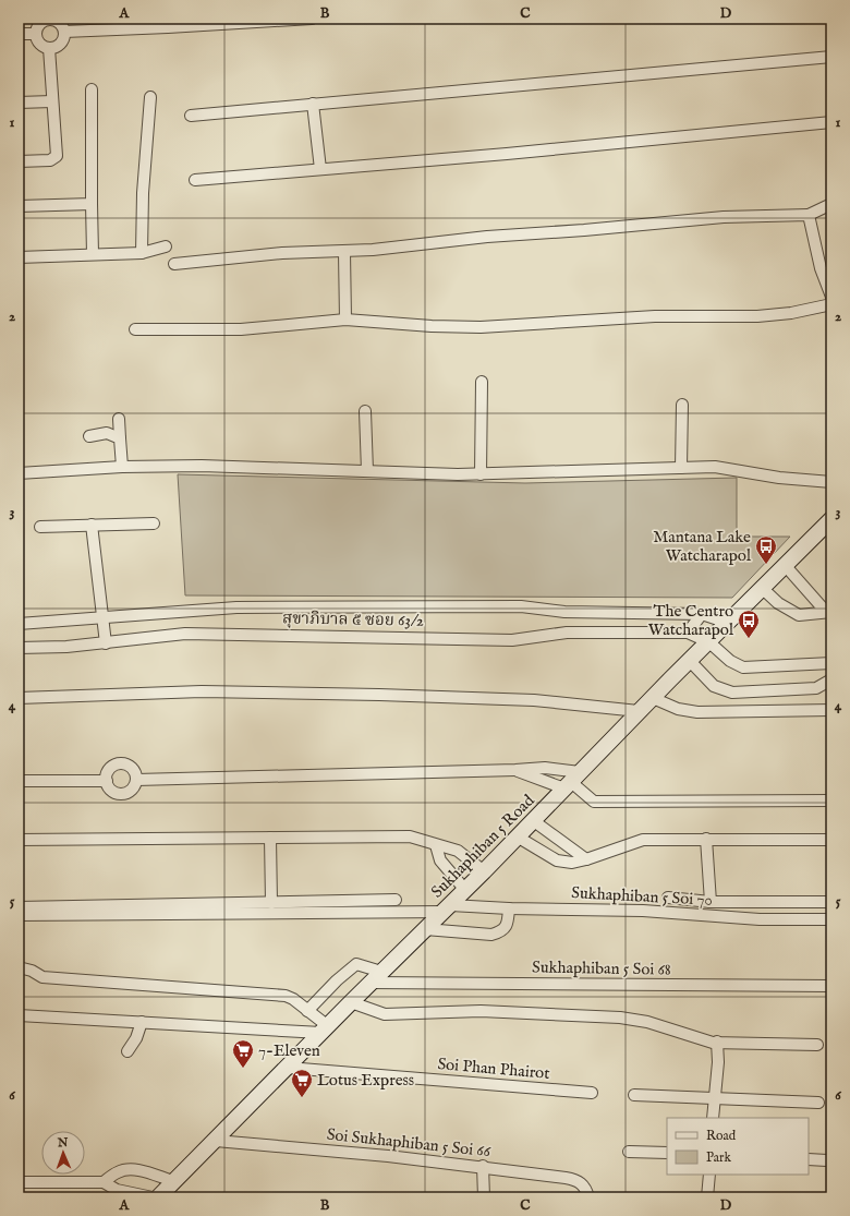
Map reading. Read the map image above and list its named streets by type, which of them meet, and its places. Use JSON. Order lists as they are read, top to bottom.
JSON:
{
  "streets": {
    "main road": ["Sukhaphiban 5 Road"],
    "street": [
      "สุขาภิบาล ๕ ซอย 63/2",
      "Sukhaphiban 5 Soi 70",
      "Sukhaphiban 5 Soi 68",
      "Soi Phan Phairot",
      "Soi Sukhaphiban 5 Soi 66"
    ]
  },
  "crossings": [
    ["Sukhaphiban 5 Road", "Sukhaphiban 5 Soi 70"],
    ["Sukhaphiban 5 Road", "Sukhaphiban 5 Soi 68"],
    ["Sukhaphiban 5 Road", "Soi Phan Phairot"],
    ["Sukhaphiban 5 Road", "Soi Sukhaphiban 5 Soi 66"]
  ],
  "places": {
    "bus stop": ["Mantana Lake Watcharapol", "The Centro Watcharapol"],
    "supermarket": ["7-Eleven", "Lotus Express"]
  },
  "legend": ["Road", "Park"],
  "north": "top",
  "grid": {
    "columns": [
      "A",
      "B",
      "C",
      "D"
    ],
    "rows": [
      "1",
      "2",
      "3",
      "4",
      "5",
      "6"
    ]
  }
}
